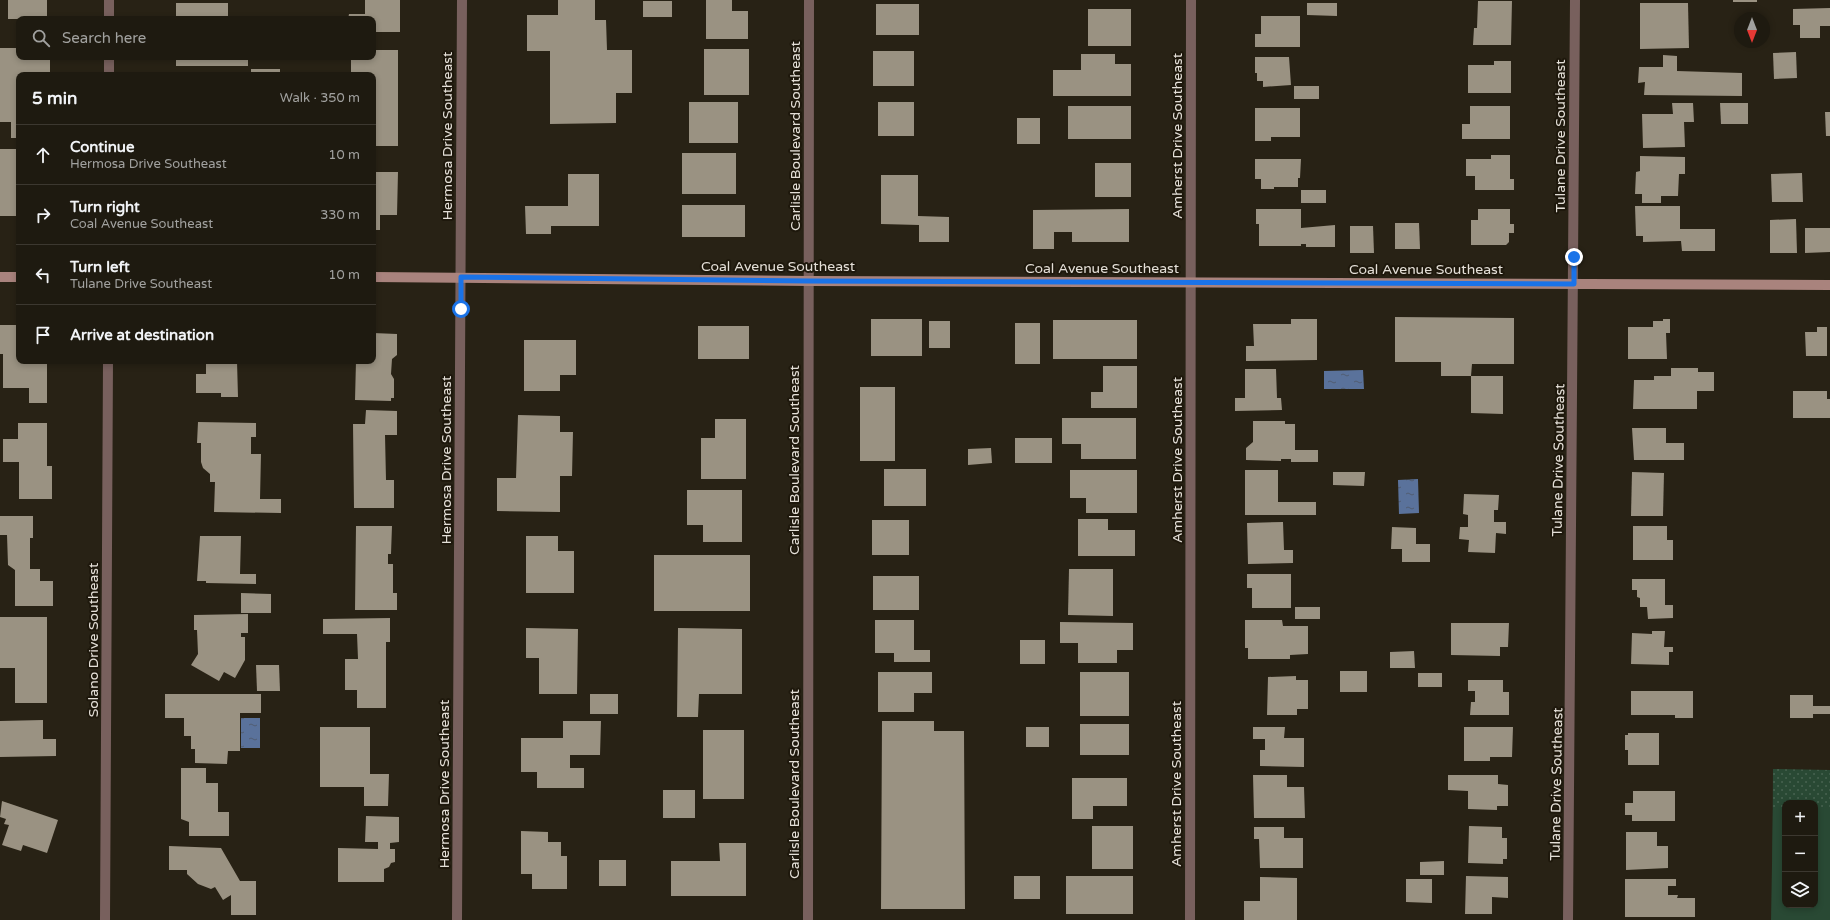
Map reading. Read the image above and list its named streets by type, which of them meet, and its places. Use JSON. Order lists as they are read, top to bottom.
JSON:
{
  "streets": {
    "main road": ["Coal Avenue Southeast"],
    "street": [
      "Hermosa Drive Southeast",
      "Carlisle Boulevard Southeast",
      "Amherst Drive Southeast",
      "Tulane Drive Southeast",
      "Solano Drive Southeast"
    ]
  },
  "crossings": [
    ["Hermosa Drive Southeast", "Coal Avenue Southeast"],
    ["Carlisle Boulevard Southeast", "Coal Avenue Southeast"],
    ["Amherst Drive Southeast", "Coal Avenue Southeast"],
    ["Tulane Drive Southeast", "Coal Avenue Southeast"]
  ],
  "north": "bottom",
  "page": {
    "search": "Search here",
    "heading": ["5 min", "Walk · 350 m"],
    "list": [
      ["Continue", "Hermosa Drive Southeast", "10 m"],
      ["Turn right", "Coal Avenue Southeast", "330 m"],
      ["Turn left", "Tulane Drive Southeast", "10 m"],
      "Arrive at destination"
    ],
    "map_buttons": ["+", "−"]
  }
}
